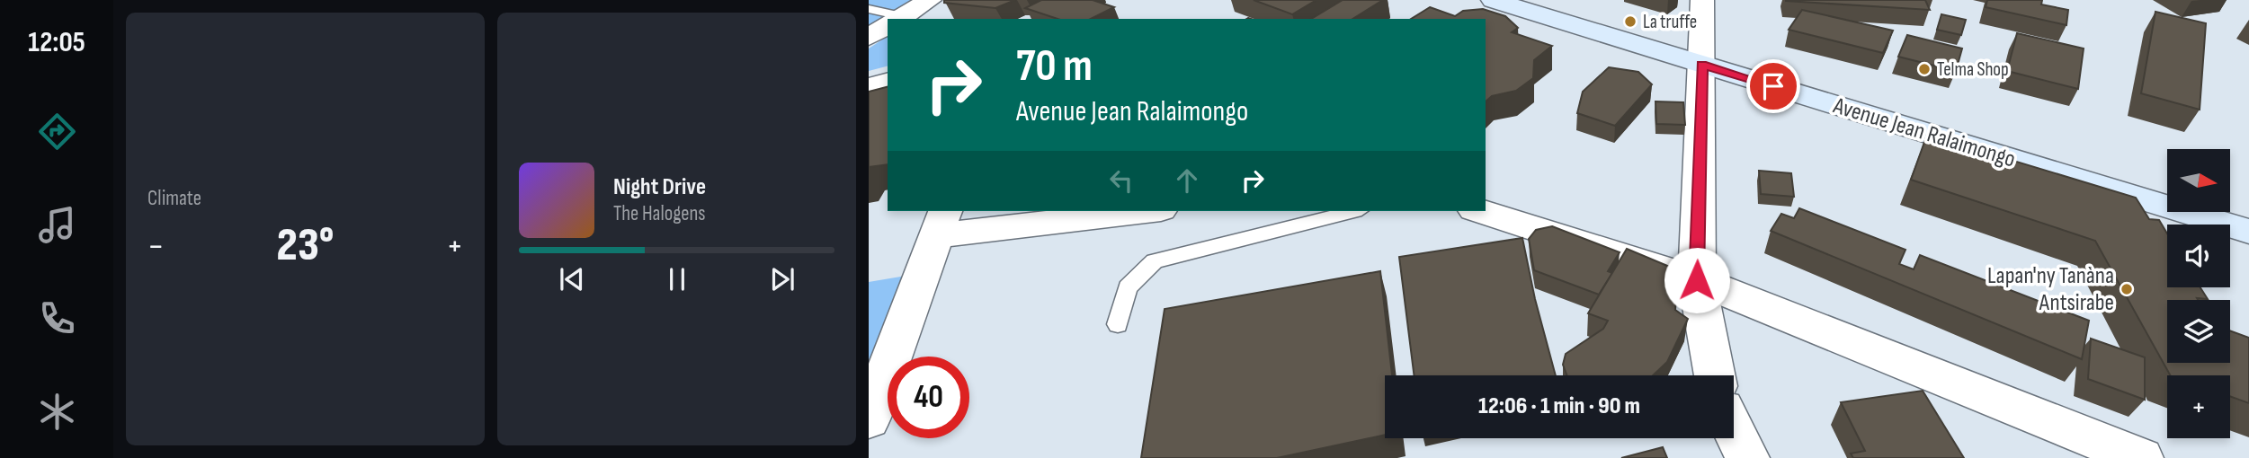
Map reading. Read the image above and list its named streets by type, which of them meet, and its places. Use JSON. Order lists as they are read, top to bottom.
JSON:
{
  "streets": {
    "main road": ["Avenue Jean Ralaimongo"]
  },
  "places": ["La truffe", "Telma Shop", "Lapan'ny Tanàna Antsirabe"],
  "north": "right",
  "page": {
    "tabs": "12:05",
    "tile": "Climate",
    "turn": ["70 m", "Avenue Jean Ralaimongo"],
    "map_buttons": "+",
    "song": ["Night Drive", "The Halogens"],
    "heat": ["−", "23°", "+"],
    "limit": "40",
    "trip": "12:06 · 1 min · 90 m"
  }
}
